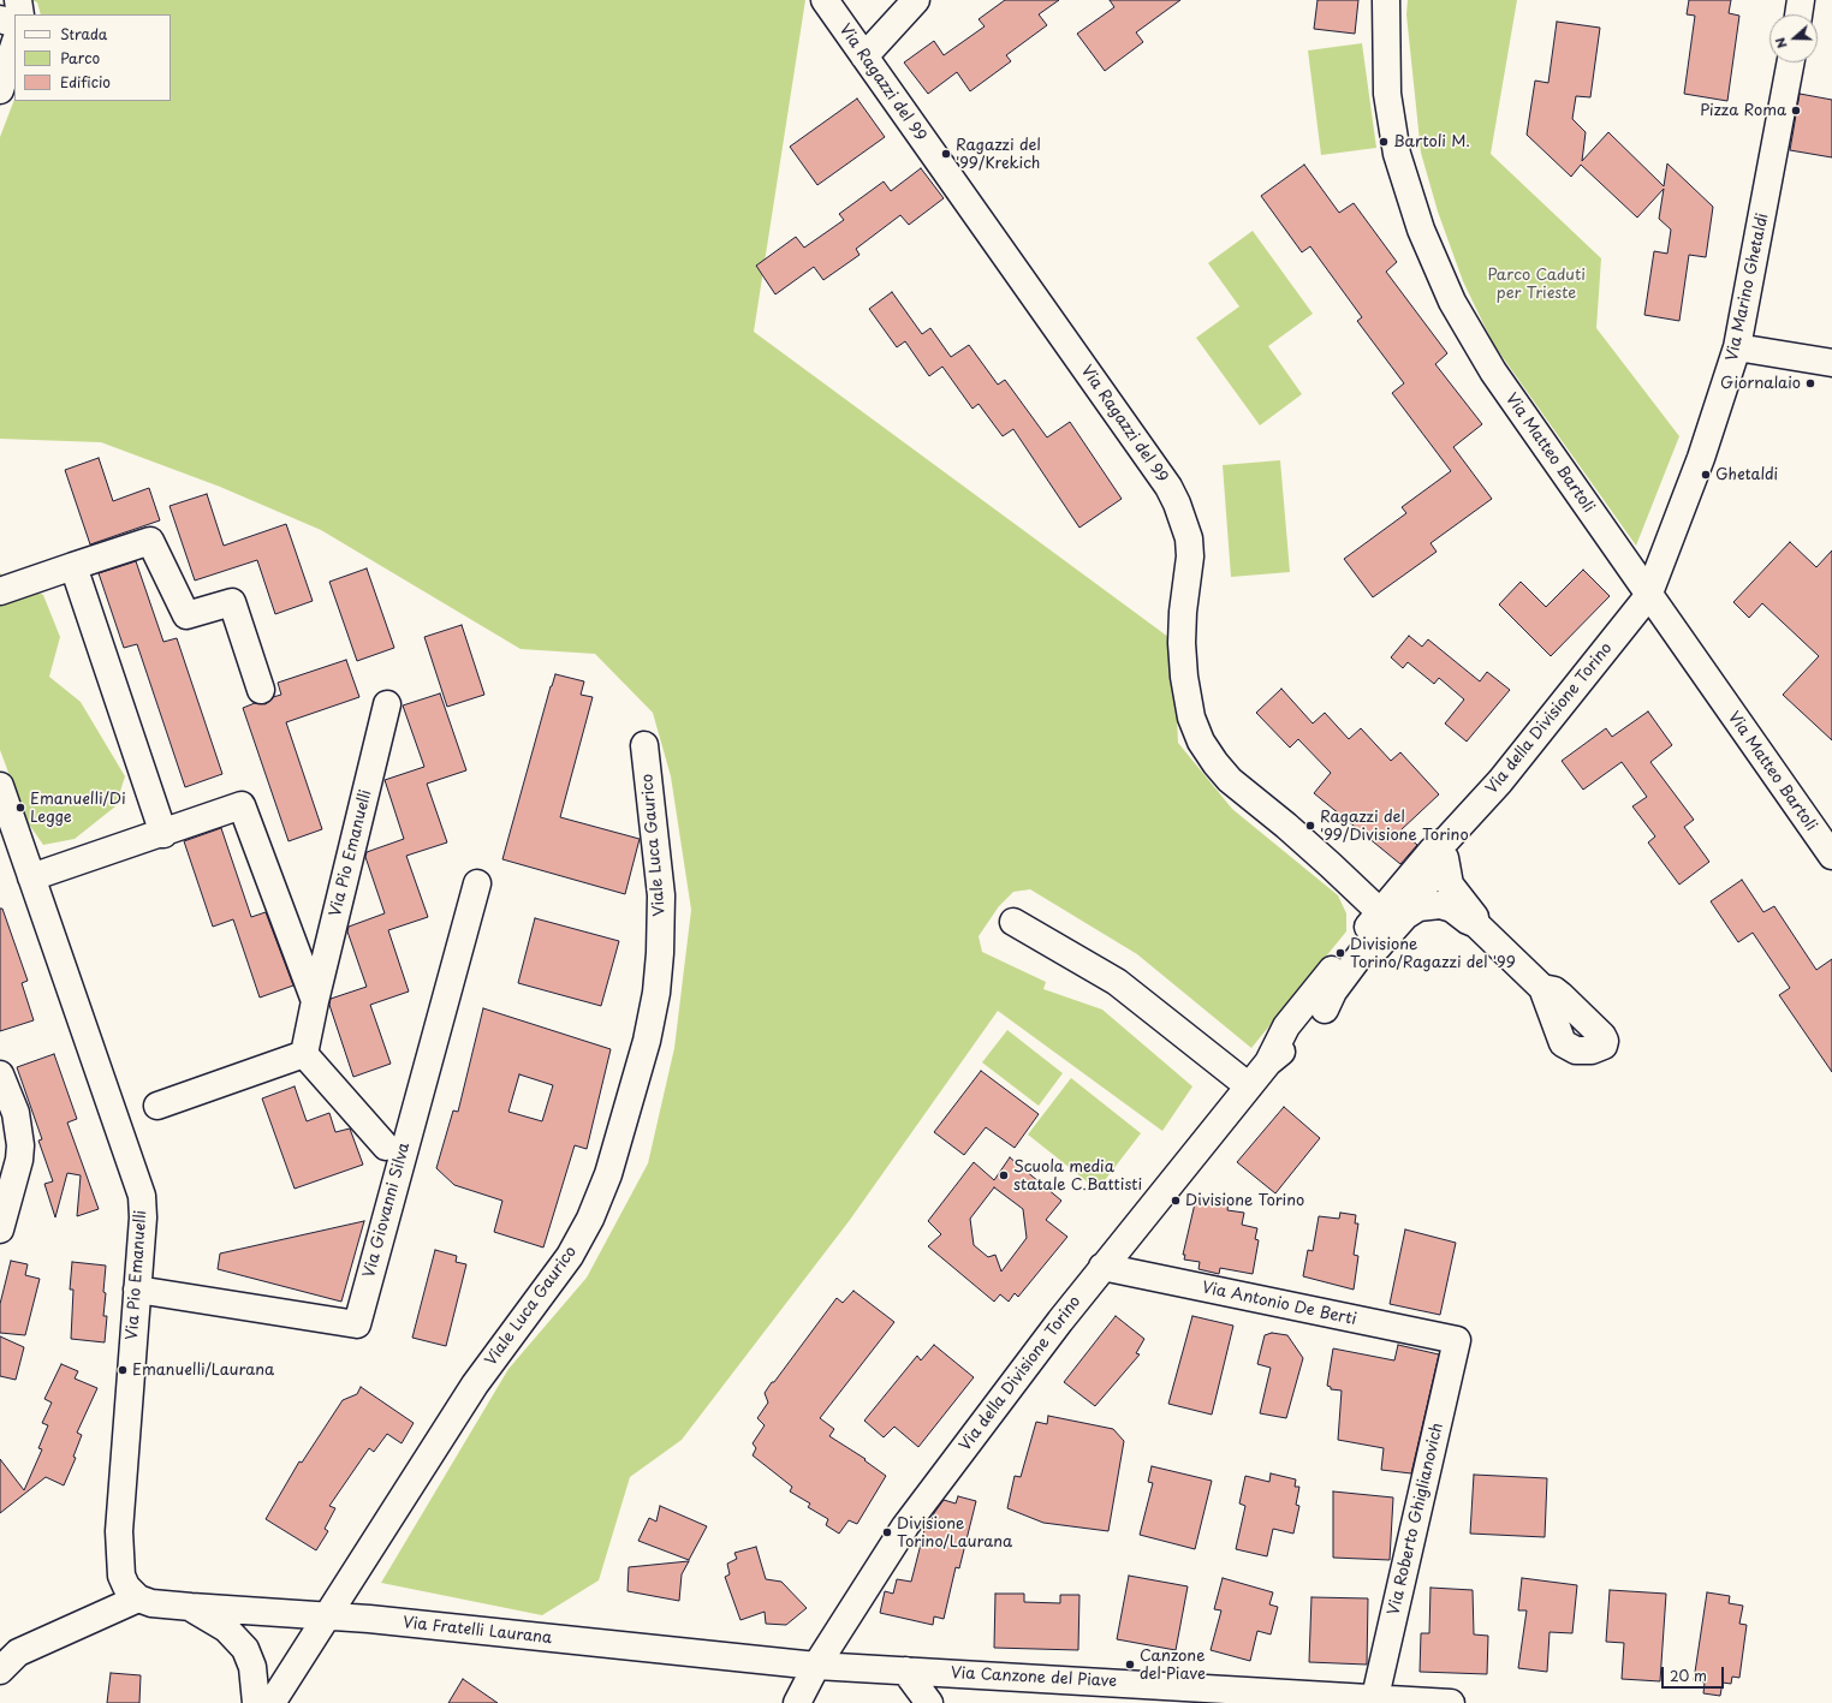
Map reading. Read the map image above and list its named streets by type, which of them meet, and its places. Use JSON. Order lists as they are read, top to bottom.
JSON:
{
  "streets": {
    "street": [
      "Via Ragazzi del 99",
      "Via Marino Ghetaldi",
      "Via Matteo Bartoli",
      "Via della Divisione Torino",
      "Viale Luca Gaurico",
      "Via Pio Emanuelli",
      "Via Giovanni Silva",
      "Via Antonio De Berti",
      "Via Roberto Ghiglianovich",
      "Via Fratelli Laurana",
      "Via Canzone del Piave"
    ]
  },
  "crossings": [
    ["Via Ragazzi del 99", "Via della Divisione Torino"],
    ["Via Marino Ghetaldi", "Via Matteo Bartoli"],
    ["Via Marino Ghetaldi", "Via della Divisione Torino"],
    ["Via Matteo Bartoli", "Via della Divisione Torino"],
    ["Via della Divisione Torino", "Via Antonio De Berti"],
    ["Via della Divisione Torino", "Via Fratelli Laurana"],
    ["Via della Divisione Torino", "Via Canzone del Piave"],
    ["Viale Luca Gaurico", "Via Fratelli Laurana"],
    ["Via Pio Emanuelli", "Via Giovanni Silva"],
    ["Via Pio Emanuelli", "Via Fratelli Laurana"],
    ["Via Antonio De Berti", "Via Roberto Ghiglianovich"],
    ["Via Roberto Ghiglianovich", "Via Canzone del Piave"],
    ["Via Fratelli Laurana", "Via Canzone del Piave"]
  ],
  "parks": ["Parco Caduti per Trieste"],
  "places": [
    "Pizza Roma",
    "Bartoli M.",
    "Ragazzi del '99/Krekich",
    "Giornalaio",
    "Ghetaldi",
    "Emanuelli/Di Legge",
    "Ragazzi del '99/Divisione Torino",
    "Divisione Torino/Ragazzi del '99",
    "Scuola media statale C.Battisti",
    "Divisione Torino",
    "Emanuelli/Laurana",
    "Divisione Torino/Laurana",
    "Canzone del Piave"
  ],
  "legend": ["Strada", "Parco", "Edificio"],
  "scale_bar": "20 m",
  "north": "left"
}
